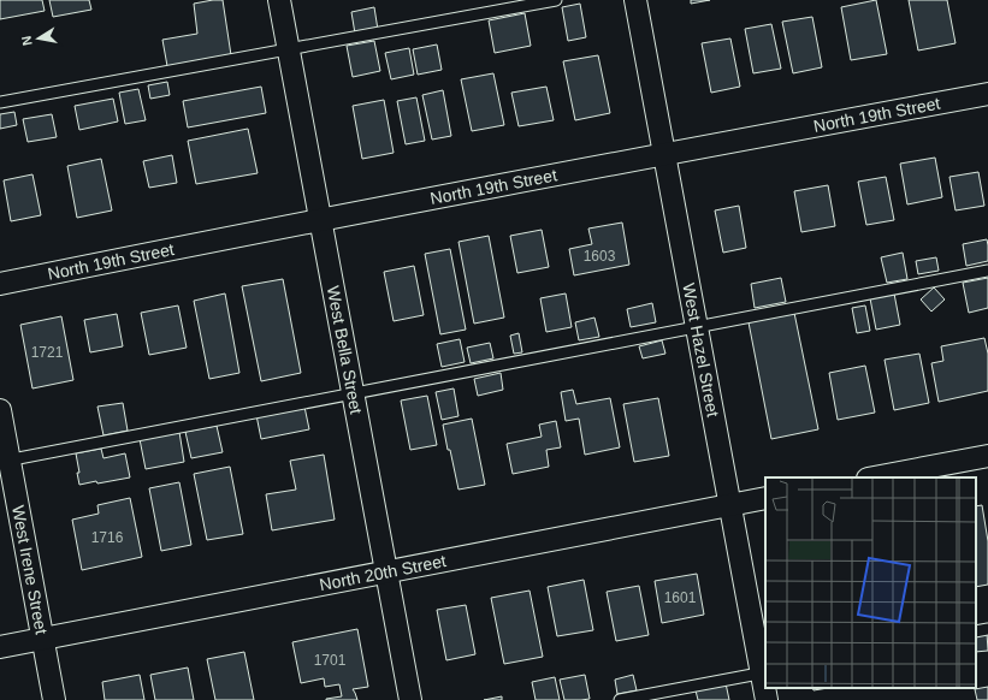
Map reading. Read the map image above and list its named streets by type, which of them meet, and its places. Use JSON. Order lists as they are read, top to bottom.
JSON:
{
  "streets": {
    "street": [
      "North 19th Street",
      "West Bella Street",
      "West Hazel Street",
      "West Irene Street",
      "North 20th Street"
    ]
  },
  "crossings": [
    ["North 19th Street", "West Bella Street"],
    ["North 19th Street", "West Hazel Street"],
    ["West Bella Street", "North 20th Street"],
    ["West Hazel Street", "North 20th Street"],
    ["West Irene Street", "North 20th Street"]
  ],
  "house_numbers": [
    "1603",
    "1721",
    "1716",
    "1601",
    "1701"
  ],
  "north": "left"
}
